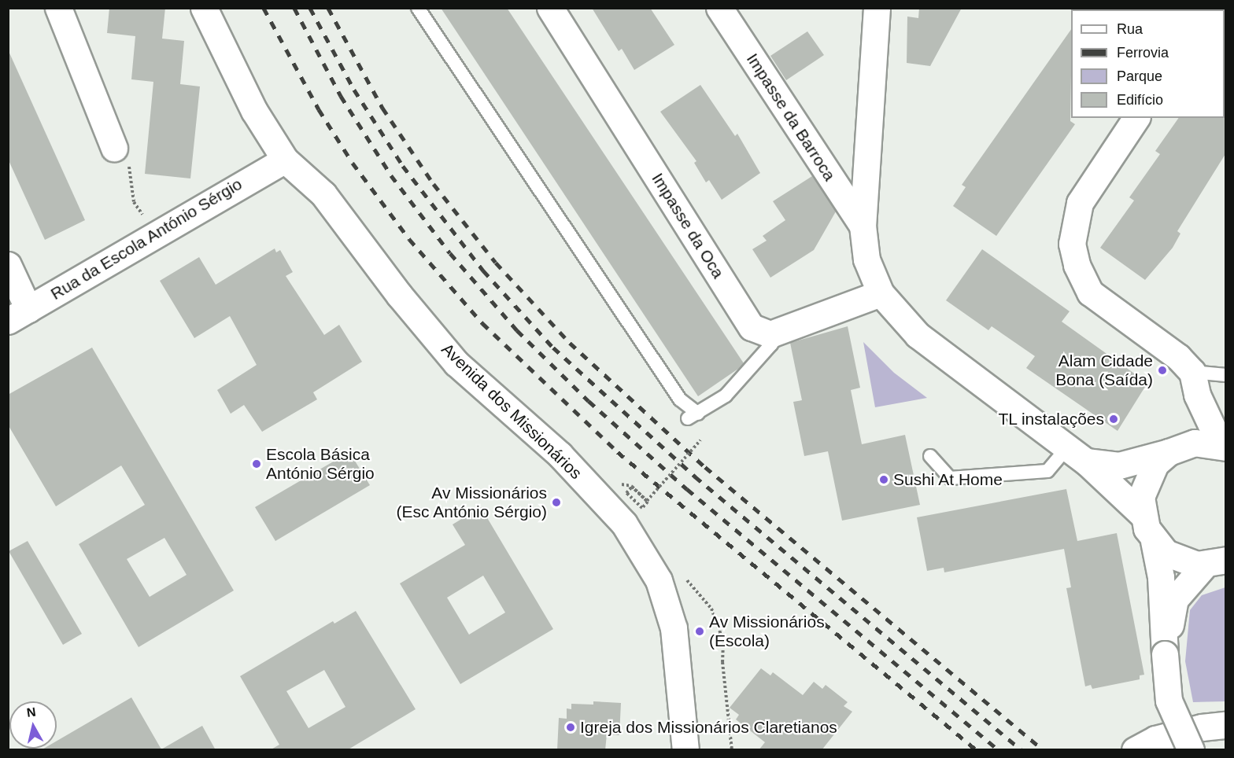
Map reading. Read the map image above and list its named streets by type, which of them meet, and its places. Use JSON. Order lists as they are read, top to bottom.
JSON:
{
  "streets": {
    "street": [
      "Impasse da Barroca",
      "Impasse da Oca",
      "Rua da Escola António Sérgio",
      "Avenida dos Missionários"
    ]
  },
  "crossings": [
    ["Rua da Escola António Sérgio", "Avenida dos Missionários"]
  ],
  "places": [
    "Alam Cidade Bona (Saída)",
    "TL instalações",
    "Escola Básica António Sérgio",
    "Sushi At Home",
    "Av Missionários (Esc António Sérgio)",
    "Av Missionários (Escola)",
    "Igreja dos Missionários Claretianos"
  ],
  "legend": [
    "Rua",
    "Ferrovia",
    "Parque",
    "Edifício"
  ],
  "north": "top"
}
